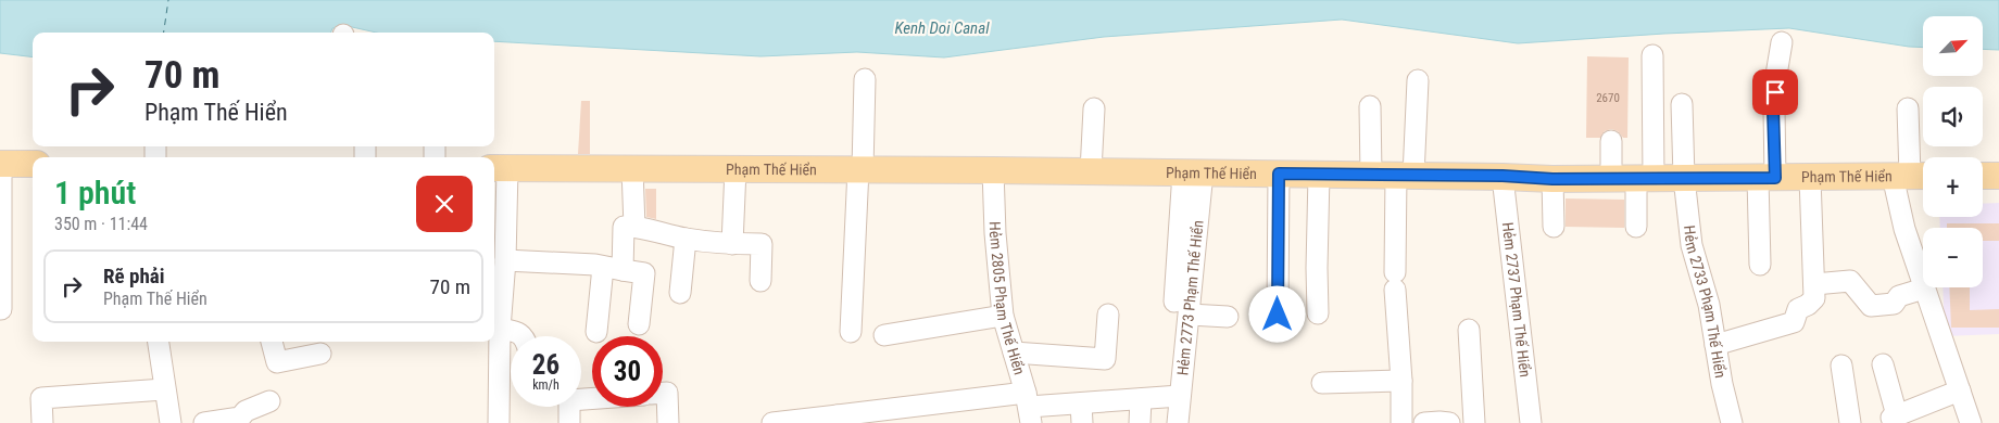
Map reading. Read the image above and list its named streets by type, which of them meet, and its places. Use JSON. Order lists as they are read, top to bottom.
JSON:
{
  "streets": {
    "main road": ["Phạm Thế Hiển"],
    "street": [
      "Hẻm 2805 Phạm Thế Hiển",
      "Hẻm 2773 Phạm Thế Hiển",
      "Hẻm 2737 Phạm Thế Hiển",
      "Hẻm 2733 Phạm Thế Hiển"
    ]
  },
  "crossings": [
    ["Phạm Thế Hiển", "Hẻm 2805 Phạm Thế Hiển"],
    ["Phạm Thế Hiển", "Hẻm 2773 Phạm Thế Hiển"],
    ["Phạm Thế Hiển", "Hẻm 2737 Phạm Thế Hiển"],
    ["Phạm Thế Hiển", "Hẻm 2733 Phạm Thế Hiển"]
  ],
  "water": ["Kenh Doi Canal"],
  "house_numbers": ["2670"],
  "north": "top right",
  "page": {
    "map_buttons": ["+", "−"],
    "turn": ["70 m", "Phạm Thế Hiển"],
    "heading": ["1 phút", "350 m · 11:44"],
    "list": [
      {
        "name": "Rẽ phải",
        "note": "Phạm Thế Hiển",
        "value": "70 m"
      }
    ],
    "speed": "26 km/h",
    "limit": "30"
  }
}
